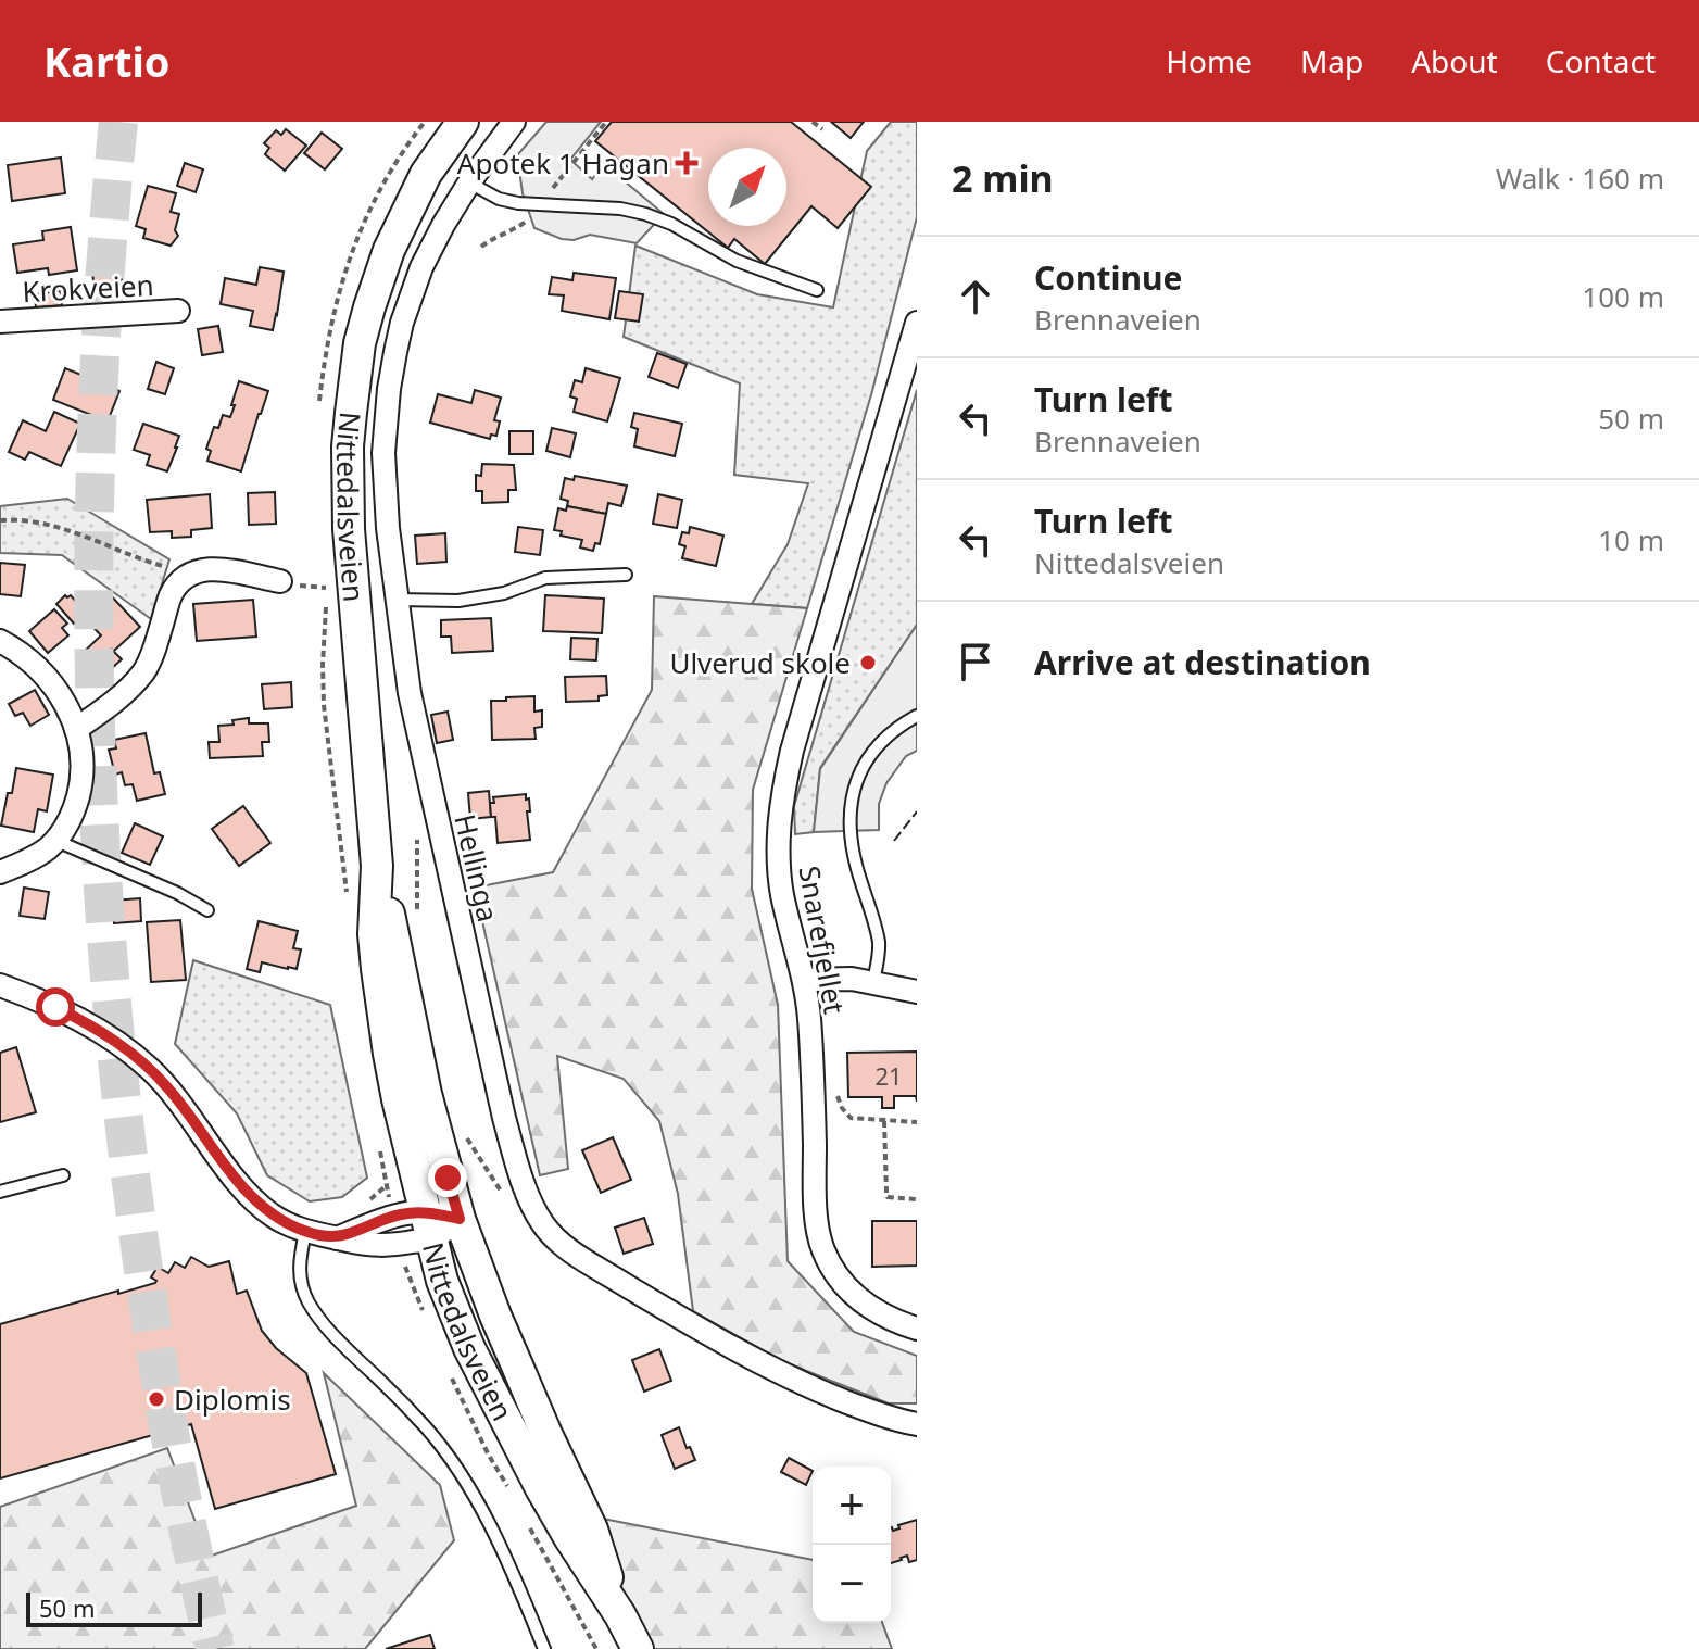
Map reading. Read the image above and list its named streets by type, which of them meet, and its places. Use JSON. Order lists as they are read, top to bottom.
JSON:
{
  "streets": {
    "main road": ["Nittedalsveien"],
    "street": ["Krokveien", "Hellinga", "Snarefjellet"]
  },
  "places": {
    "health": ["Apotek 1 Hagan"],
    "other": ["Ulverud skole", "Diplomis"]
  },
  "house_numbers": ["21"],
  "scale_bar": "50 m",
  "north": "top right",
  "page": {
    "header": "Kartio",
    "nav": [
      "Home",
      "Map",
      "About",
      "Contact"
    ],
    "heading": ["2 min", "Walk · 160 m"],
    "list": [
      ["Continue", "Brennaveien", "100 m"],
      ["Turn left", "Brennaveien", "50 m"],
      ["Turn left", "Nittedalsveien", "10 m"],
      "Arrive at destination"
    ],
    "map_buttons": ["+", "−"],
    "scale": "50 m"
  }
}
